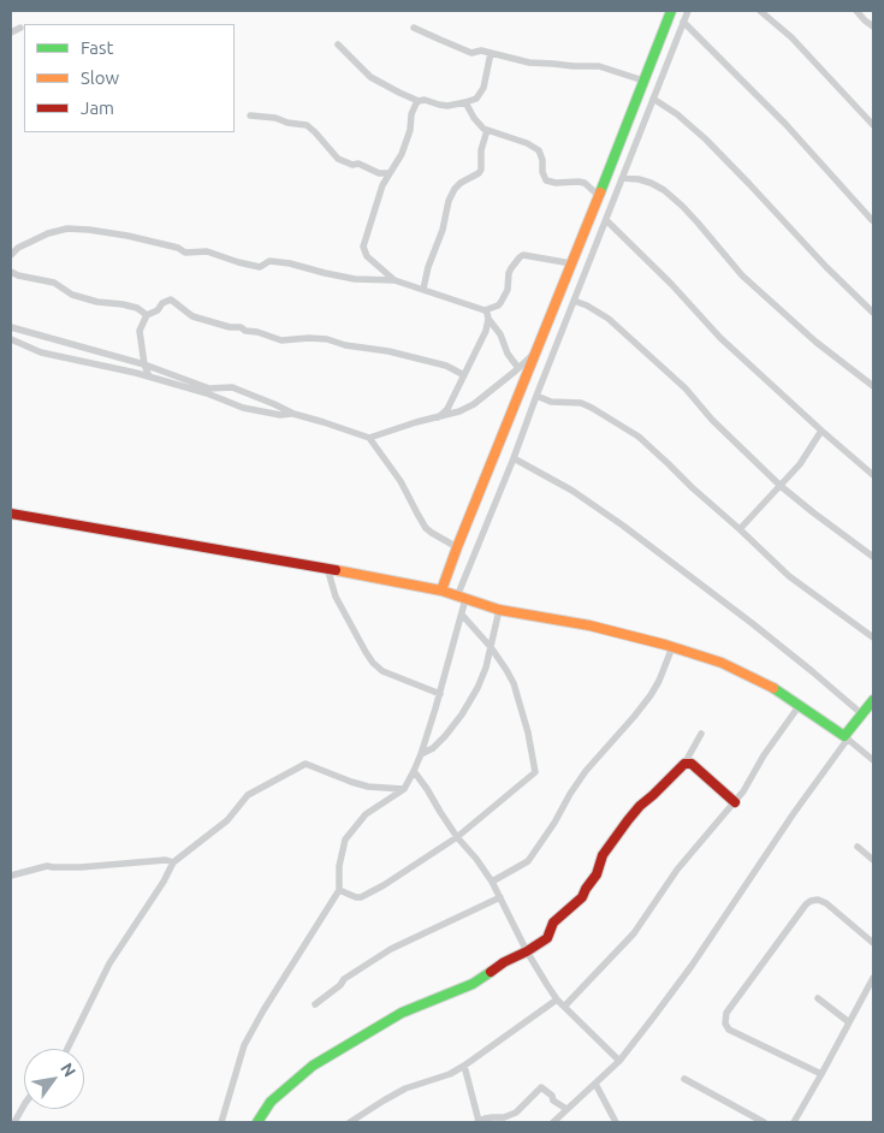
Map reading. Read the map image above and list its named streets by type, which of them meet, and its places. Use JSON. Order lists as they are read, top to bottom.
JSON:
{
  "legend": ["Fast", "Slow", "Jam"],
  "north": "top right"
}
